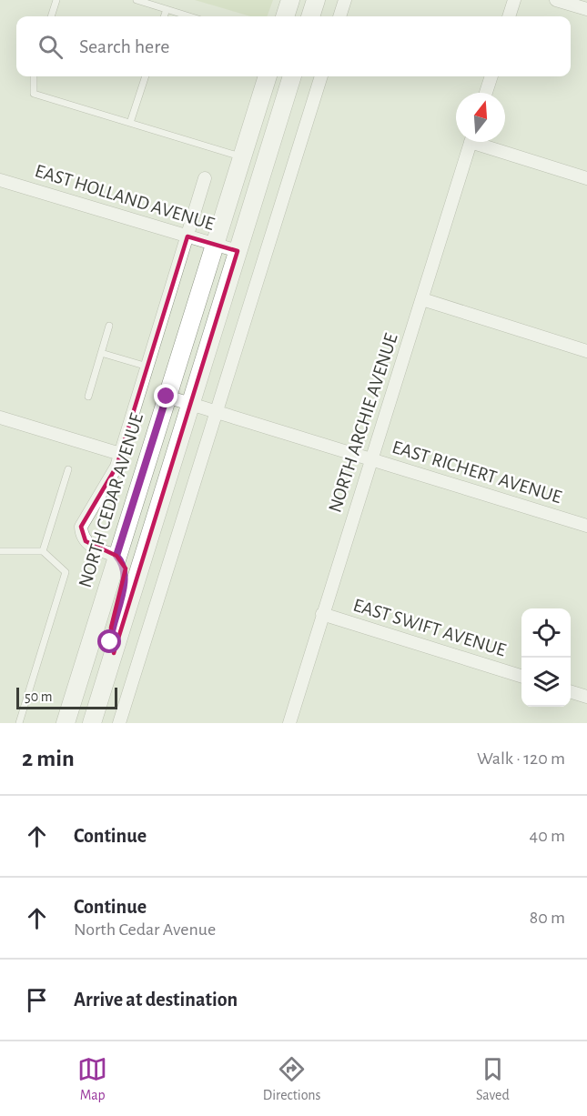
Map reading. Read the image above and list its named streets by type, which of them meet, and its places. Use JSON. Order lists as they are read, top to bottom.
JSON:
{
  "streets": {
    "main road": ["NORTH CEDAR AVENUE"],
    "street": [
      "EAST HOLLAND AVENUE",
      "NORTH ARCHIE AVENUE",
      "EAST RICHERT AVENUE",
      "EAST SWIFT AVENUE"
    ]
  },
  "crossings": [
    ["EAST HOLLAND AVENUE", "NORTH CEDAR AVENUE"],
    ["NORTH ARCHIE AVENUE", "EAST RICHERT AVENUE"],
    ["NORTH ARCHIE AVENUE", "EAST SWIFT AVENUE"],
    ["EAST RICHERT AVENUE", "NORTH CEDAR AVENUE"]
  ],
  "scale_bar": "50 m",
  "north": "top",
  "page": {
    "search": "Search here",
    "scale": "50 m",
    "heading": ["2 min", "Walk · 120 m"],
    "list": [
      ["Continue", "40 m"],
      ["Continue", "North Cedar Avenue", "80 m"],
      "Arrive at destination"
    ],
    "nav": ["Map", "Directions", "Saved"]
  }
}
